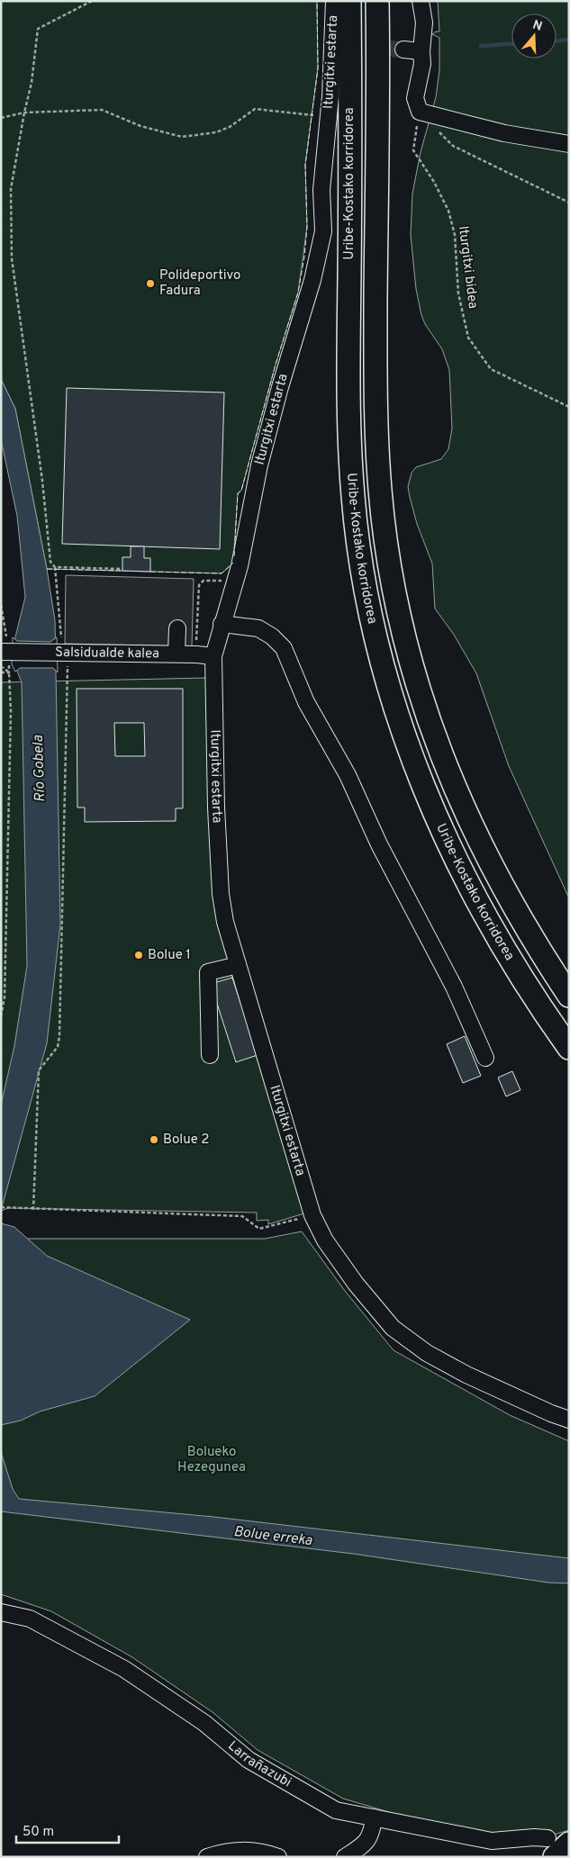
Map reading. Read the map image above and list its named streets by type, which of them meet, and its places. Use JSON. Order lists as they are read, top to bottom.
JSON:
{
  "streets": {
    "highway": ["Uribe-Kostako korridorea"],
    "street": ["Iturgitxi estarta", "Salsidualde kalea", "Larrañazubi"],
    "path": ["Iturgitxi bidea"]
  },
  "crossings": [
    ["Iturgitxi estarta", "Salsidualde kalea"]
  ],
  "water": ["Río Gobela", "Bolue erreka"],
  "parks": ["Bolueko Hezegunea"],
  "places": ["Polideportivo Fadura", "Bolue 1", "Bolue 2"],
  "scale_bar": "50 m",
  "north": "top"
}
